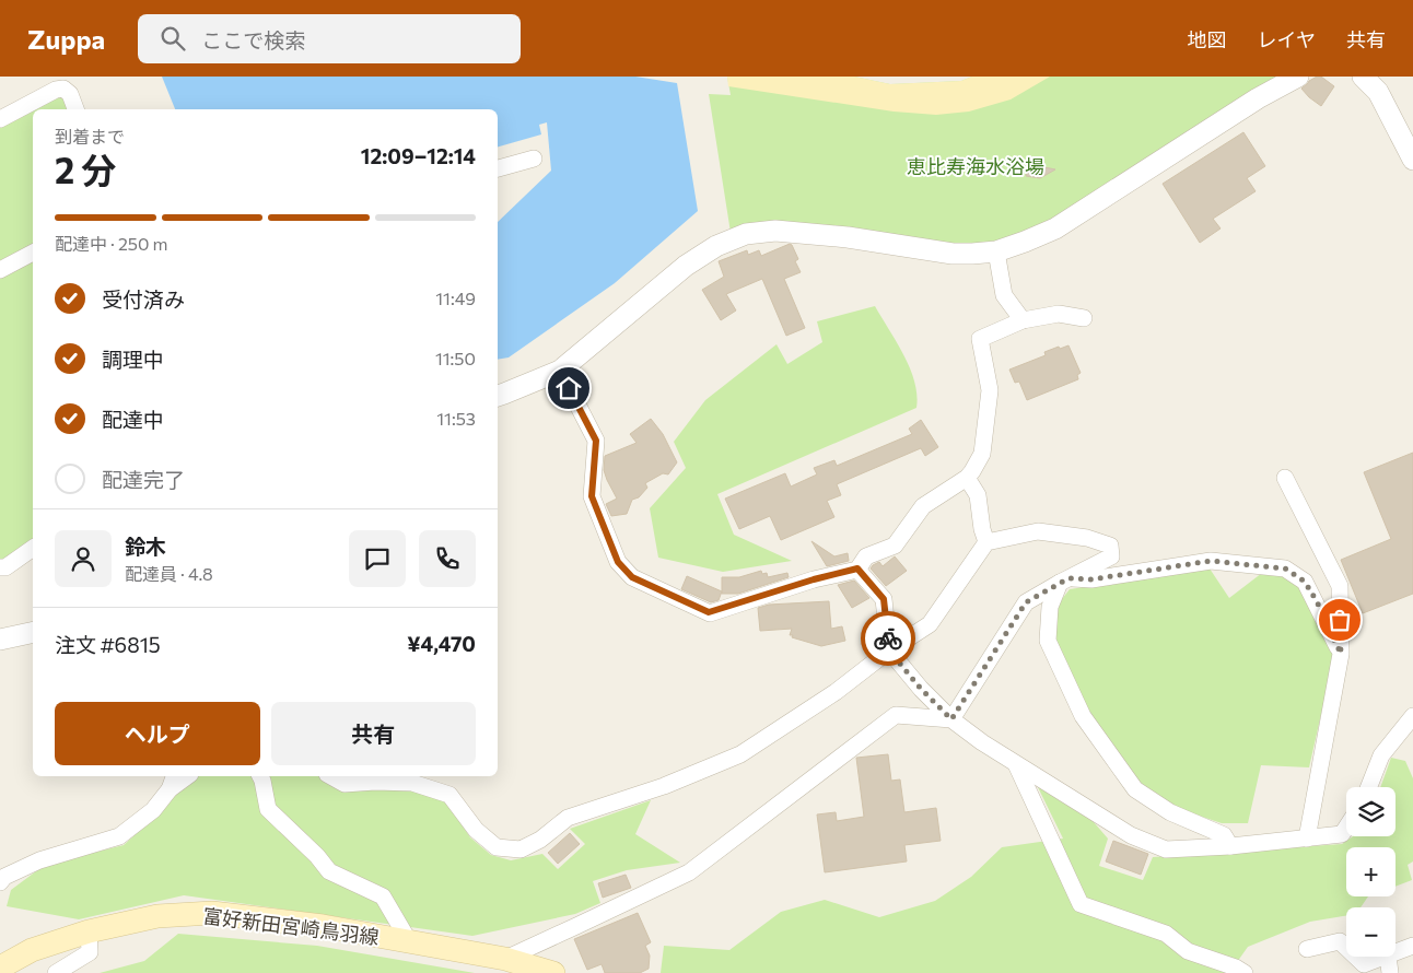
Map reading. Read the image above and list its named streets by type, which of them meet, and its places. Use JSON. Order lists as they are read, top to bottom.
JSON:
{
  "streets": {
    "main road": ["富好新田宮崎鳥羽線"]
  },
  "parks": ["恵比寿海水浴場"],
  "page": {
    "header": "Zuppa",
    "search": "ここで検索",
    "nav": ["地図", "レイヤ", "共有"],
    "heading": ["2 分", "到着まで", "12:09–12:14"],
    "panel": [
      "鈴木",
      "配達員 · 4.8",
      "注文 #6815",
      "¥4,470"
    ],
    "bar": "配達中 · 250 m",
    "list": [
      ["受付済み", "11:49"],
      ["調理中", "11:50"],
      ["配達中", "11:53"],
      "配達完了"
    ],
    "buttons": ["ヘルプ", "共有"],
    "map_buttons": ["+", "−"]
  }
}
